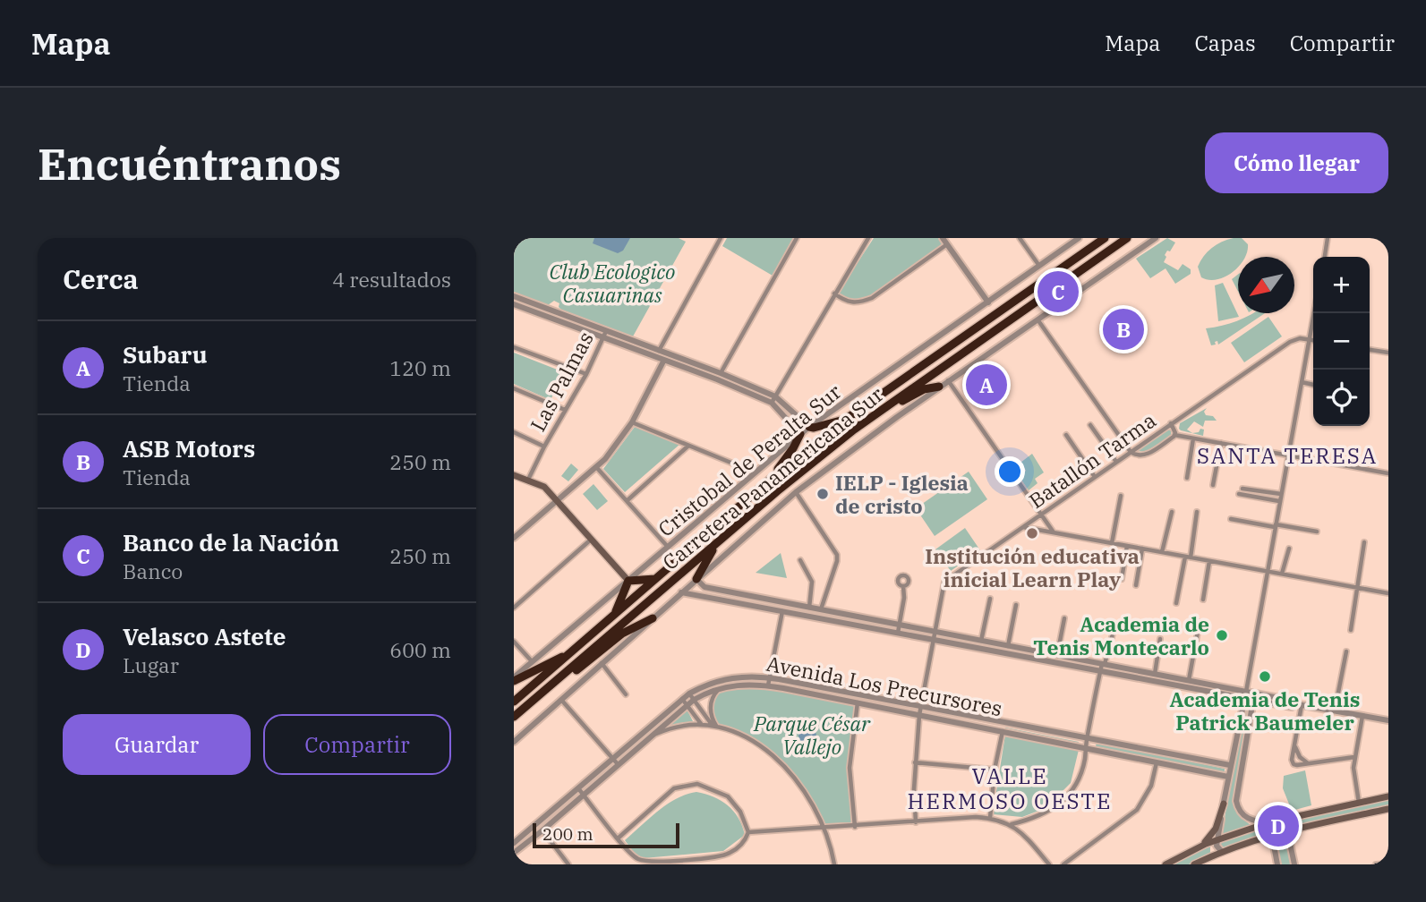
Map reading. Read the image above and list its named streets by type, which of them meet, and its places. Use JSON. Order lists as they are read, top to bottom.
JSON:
{
  "streets": {
    "highway": ["Carretera Panamericana Sur"],
    "street": [
      "Las Palmas",
      "Cristobal de Peralta Sur",
      "Batallón Tarma",
      "Avenida Los Precursores"
    ]
  },
  "crossings": [
    ["Batallón Tarma", "Avenida Los Precursores"]
  ],
  "districts": ["SANTA TERESA", "VALLE HERMOSO OESTE"],
  "parks": ["Club Ecologico Casuarinas", "Parque César Vallejo"],
  "places": [
    "IELP - Iglesia de cristo",
    "Institución educativa inicial Learn Play",
    "Academia de Tenis Montecarlo",
    "Academia de Tenis Patrick Baumeler"
  ],
  "scale_bar": "200 m",
  "north": "bottom left",
  "page": {
    "header": "Mapa",
    "nav": ["Mapa", "Capas", "Compartir"],
    "buttons": [
      "Cómo llegar",
      ["Guardar", "Compartir"]
    ],
    "title": "Encuéntranos",
    "heading": ["Cerca", "4 resultados"],
    "map_buttons": ["+", "−"],
    "pins": [
      "C",
      "B",
      "A",
      "D"
    ],
    "list": [
      {
        "mark": "A",
        "name": "Subaru",
        "note": "Tienda",
        "value": "120 m"
      },
      {
        "mark": "B",
        "name": "ASB Motors",
        "note": "Tienda",
        "value": "250 m"
      },
      {
        "mark": "C",
        "name": "Banco de la Nación",
        "note": "Banco",
        "value": "250 m"
      },
      {
        "mark": "D",
        "name": "Velasco Astete",
        "note": "Lugar",
        "value": "600 m"
      }
    ],
    "scale": "200 m"
  }
}
